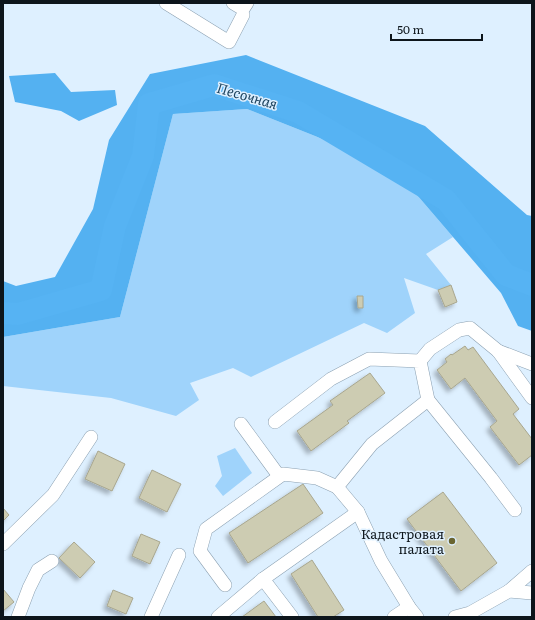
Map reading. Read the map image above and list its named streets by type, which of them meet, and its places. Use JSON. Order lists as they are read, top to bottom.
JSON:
{
  "water": ["Песочная"],
  "places": ["Кадастровая палата"],
  "scale_bar": "50 m"
}
